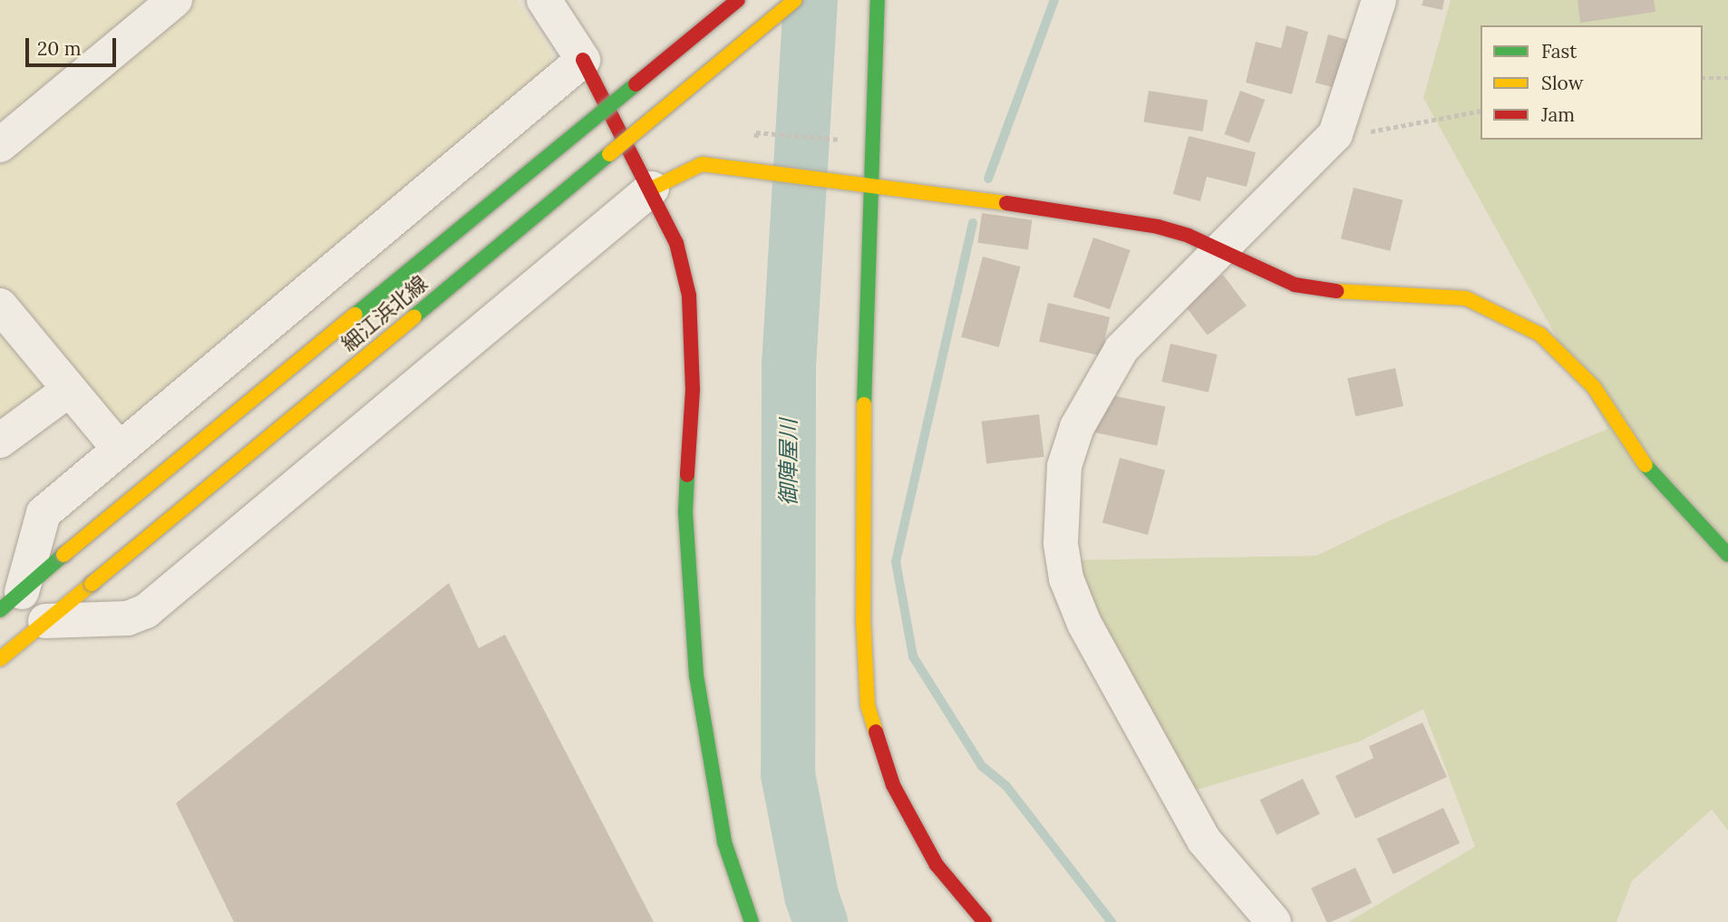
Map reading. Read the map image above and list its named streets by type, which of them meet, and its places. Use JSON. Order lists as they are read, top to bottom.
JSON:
{
  "streets": {
    "street": ["細江浜北線"]
  },
  "water": ["御陣屋川"],
  "legend": ["Fast", "Slow", "Jam"],
  "scale_bar": "20 m"
}
